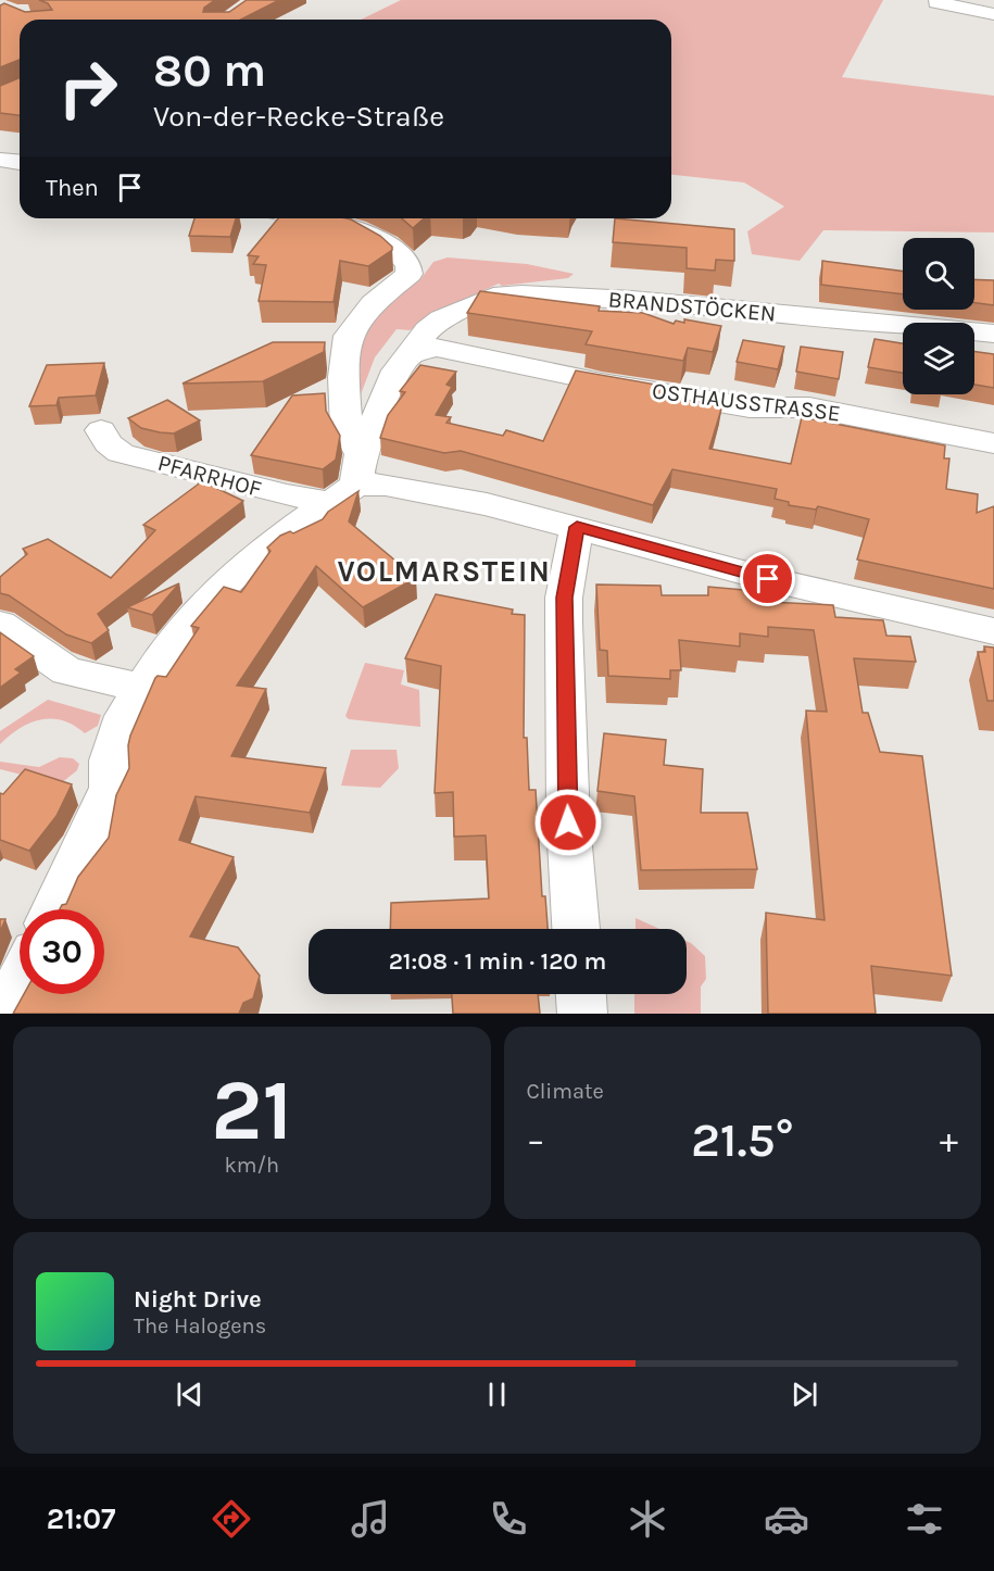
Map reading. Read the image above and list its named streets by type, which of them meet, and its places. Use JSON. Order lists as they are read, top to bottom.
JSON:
{
  "streets": {
    "street": ["BRANDSTÖCKEN", "OSTHAUSSTRASSE", "PFARRHOF"]
  },
  "crossings": [
    ["BRANDSTÖCKEN", "OSTHAUSSTRASSE"]
  ],
  "districts": ["VOLMARSTEIN"],
  "page": {
    "turn": ["80 m", "Von-der-Recke-Straße"],
    "then": "Then",
    "limit": "30",
    "trip": "21:08 · 1 min · 120 m",
    "tile": [
      ["21", "km/h"],
      "Climate"
    ],
    "heat": ["−", "21.5°", "+"],
    "song": ["Night Drive", "The Halogens"],
    "tabs": "21:07"
  }
}
